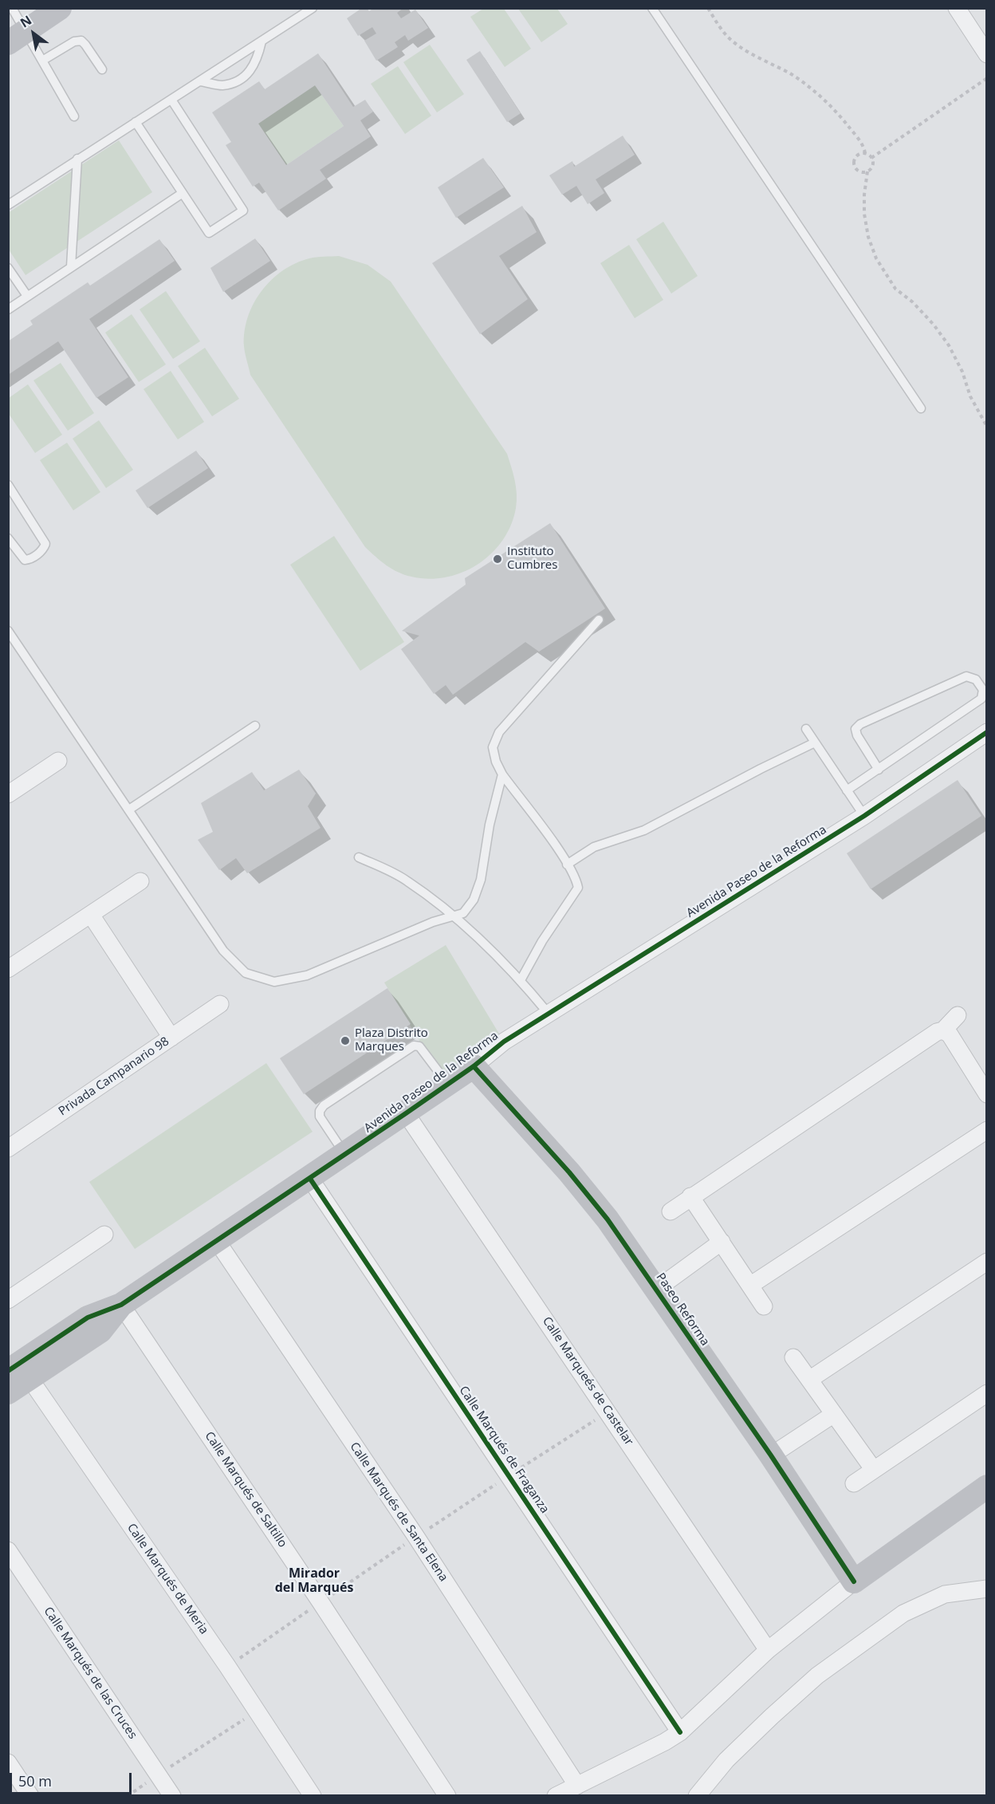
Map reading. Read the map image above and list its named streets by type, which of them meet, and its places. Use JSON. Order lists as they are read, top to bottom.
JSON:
{
  "streets": {
    "street": [
      "Avenida Paseo de la Reforma",
      "Privada Campanario 98",
      "Paseo Reforma",
      "Calle Marqueés de Castelar",
      "Calle Marqués de Fraganza",
      "Calle Marqués de Saltillo",
      "Calle Marqués de Santa Elena",
      "Calle Marqués de Meria",
      "Calle Marqués de las Cruces"
    ]
  },
  "crossings": [
    ["Avenida Paseo de la Reforma", "Paseo Reforma"],
    ["Avenida Paseo de la Reforma", "Calle Marqueés de Castelar"],
    ["Avenida Paseo de la Reforma", "Calle Marqués de Fraganza"],
    ["Avenida Paseo de la Reforma", "Calle Marqués de Saltillo"],
    ["Avenida Paseo de la Reforma", "Calle Marqués de Santa Elena"],
    ["Avenida Paseo de la Reforma", "Calle Marqués de Meria"]
  ],
  "districts": ["Mirador del Marqués"],
  "places": ["Instituto Cumbres", "Plaza Distrito Marques"],
  "scale_bar": "50 m",
  "north": "top left"
}
